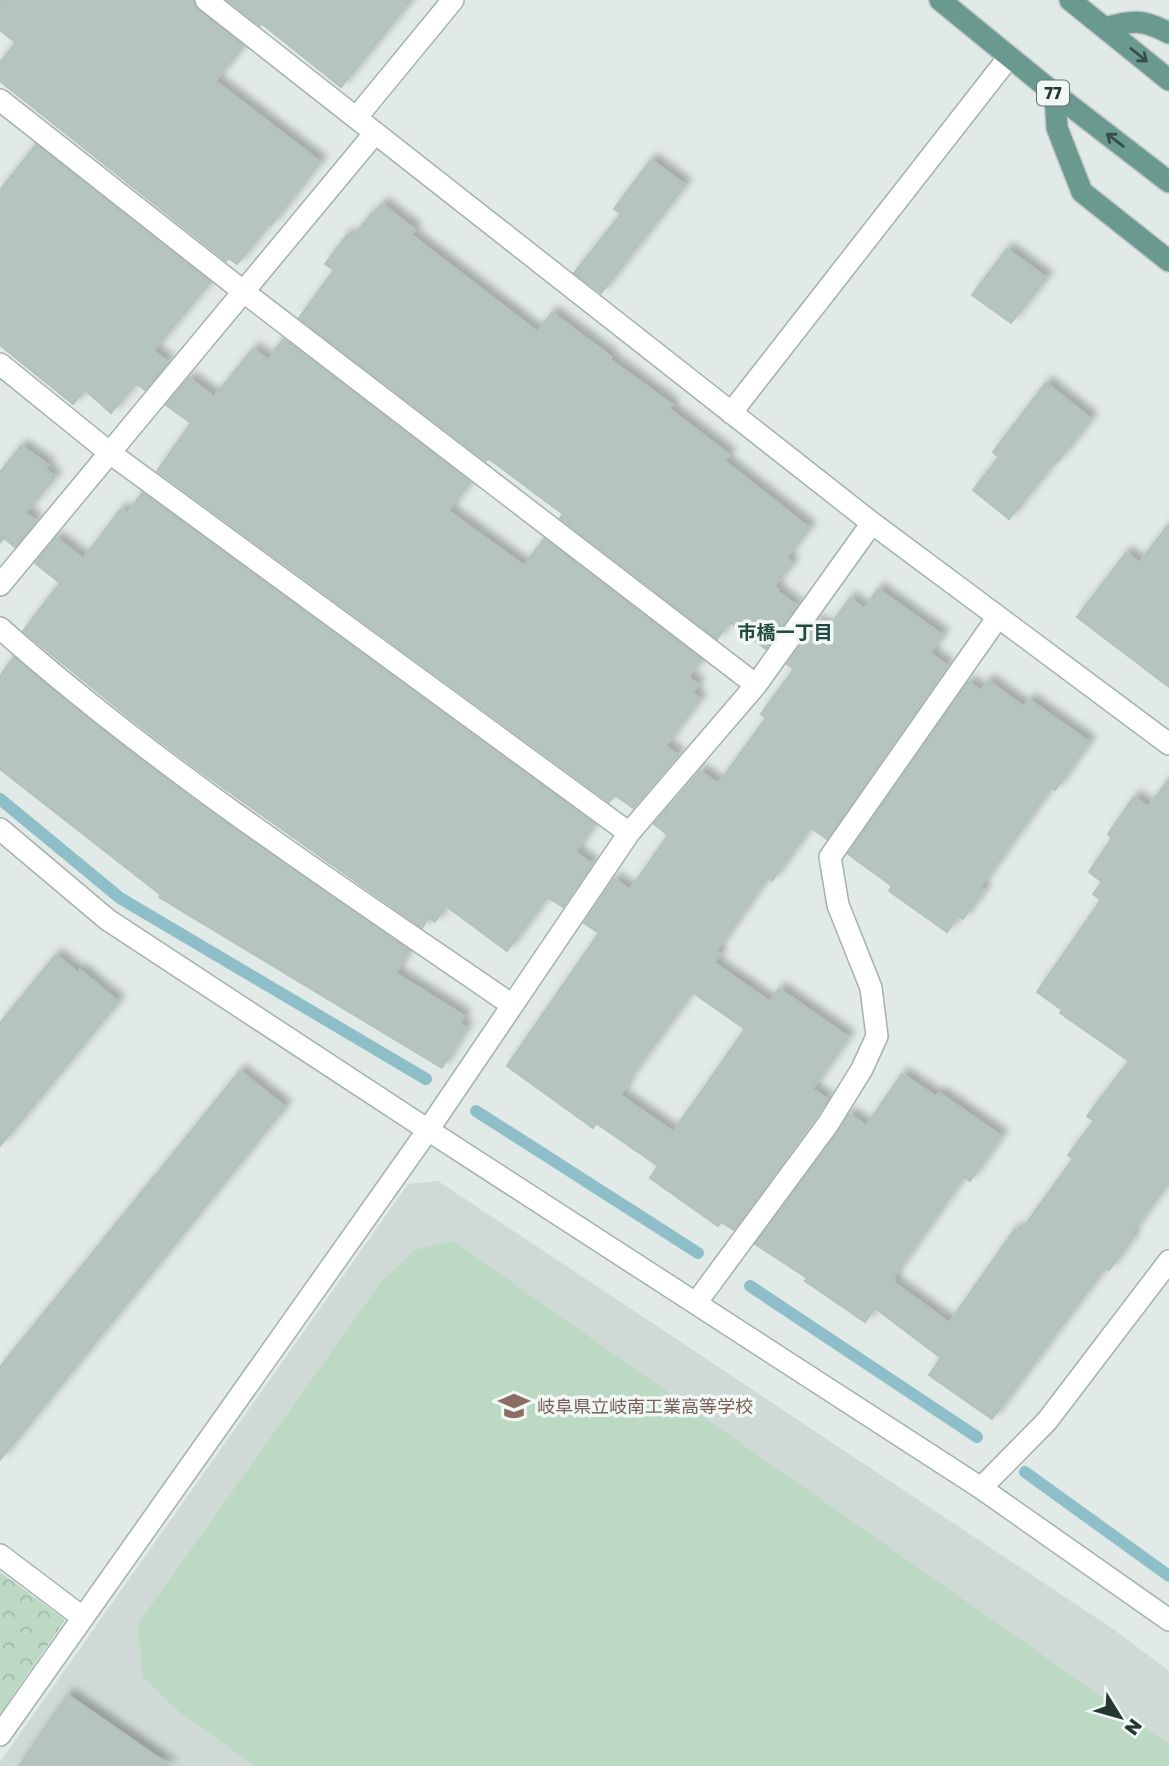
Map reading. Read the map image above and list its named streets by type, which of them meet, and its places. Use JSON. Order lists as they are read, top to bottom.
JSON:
{
  "streets": {
    "main road": ["77"]
  },
  "districts": ["市橋一丁目"],
  "places": {
    "school or university": ["岐阜県立岐南工業高等学校"]
  },
  "north": "bottom right"
}
